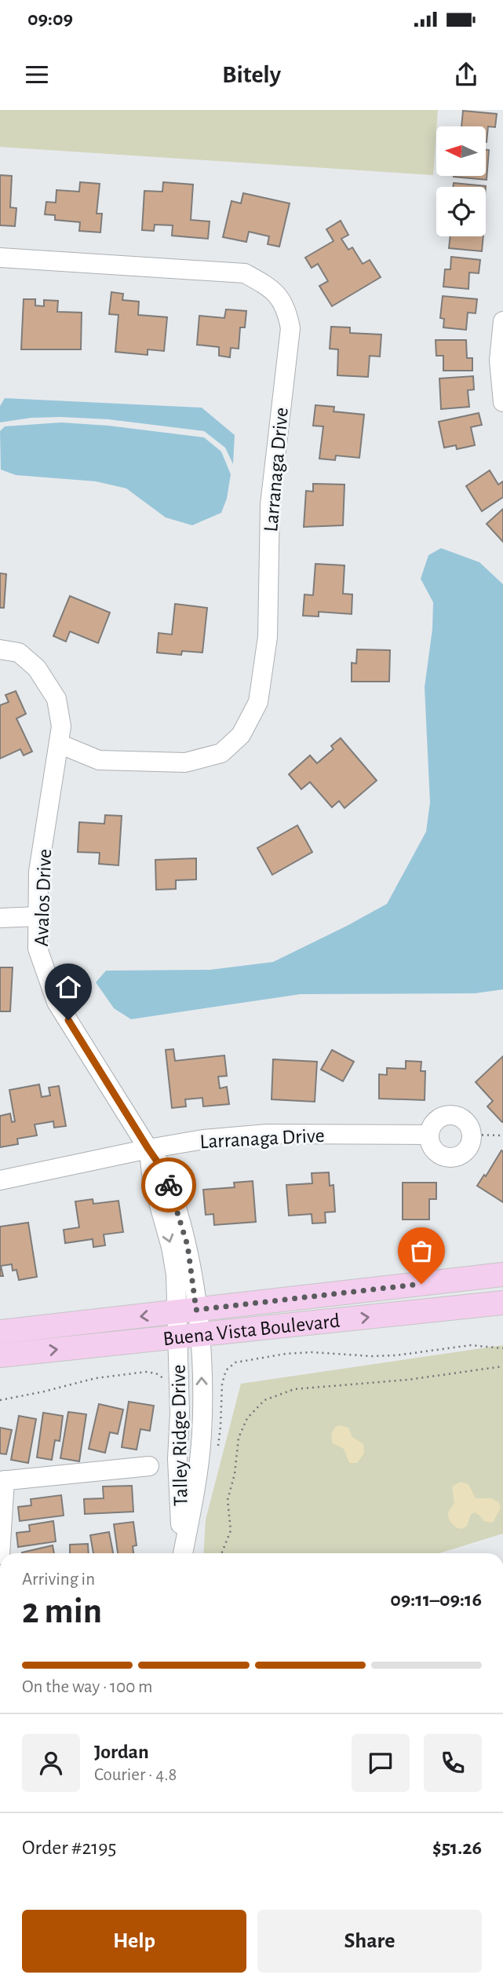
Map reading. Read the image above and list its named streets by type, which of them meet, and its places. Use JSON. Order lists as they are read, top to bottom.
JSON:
{
  "streets": {
    "main road": ["Buena Vista Boulevard"],
    "street": ["Larranaga Drive", "Avalos Drive", "Talley Ridge Drive"]
  },
  "crossings": [
    ["Larranaga Drive", "Avalos Drive"],
    ["Avalos Drive", "Buena Vista Boulevard"],
    ["Avalos Drive", "Talley Ridge Drive"],
    ["Buena Vista Boulevard", "Talley Ridge Drive"]
  ],
  "north": "left",
  "page": {
    "status": "09:09",
    "header": "Bitely",
    "heading": ["2 min", "Arriving in", "09:11–09:16"],
    "panel": [
      "Jordan",
      "Courier · 4.8",
      "Order #2195",
      "$51.26"
    ],
    "bar": "On the way · 100 m",
    "buttons": ["Help", "Share"]
  }
}
